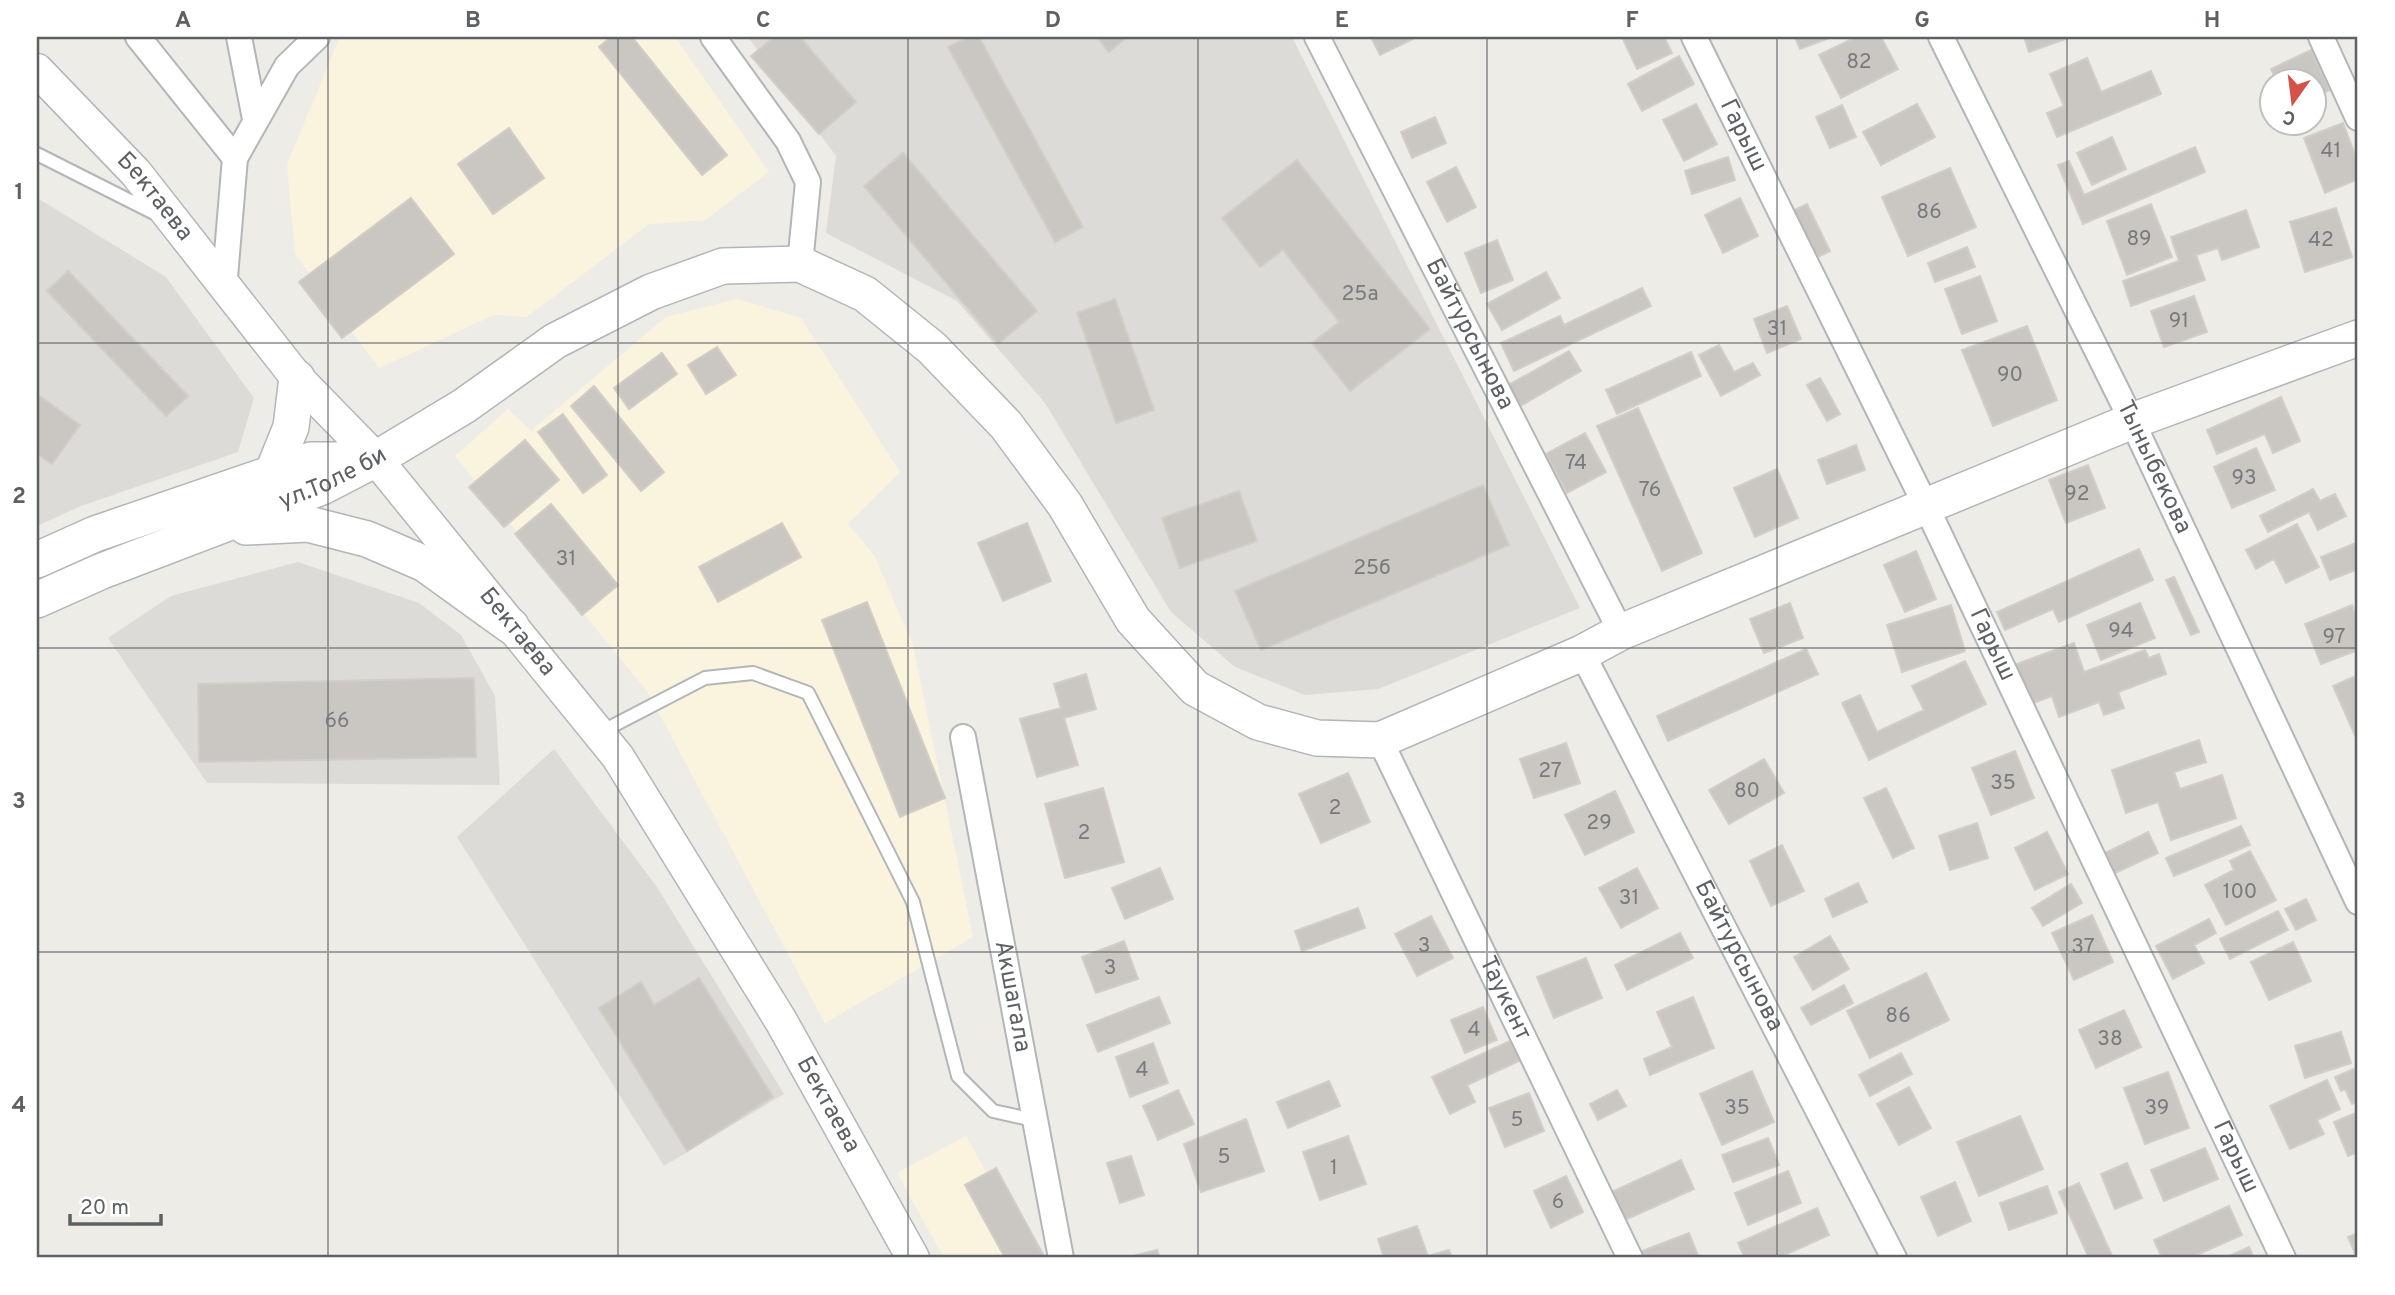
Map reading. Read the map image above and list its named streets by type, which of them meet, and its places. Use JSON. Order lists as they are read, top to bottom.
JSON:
{
  "streets": {
    "main road": ["ул.Толе би"],
    "street": [
      "Гарыш",
      "Бектаева",
      "Байтурсынова",
      "Тыныбекова",
      "Акшагала",
      "Таукент"
    ]
  },
  "crossings": [
    ["Бектаева", "ул.Толе би"]
  ],
  "house_numbers": [
    "82",
    "41",
    "86",
    "89",
    "42",
    "25а",
    "91",
    "31",
    "90",
    "74",
    "93",
    "76",
    "92",
    "31",
    "25б",
    "94",
    "97",
    "66",
    "27",
    "35",
    "80",
    "2",
    "29",
    "2",
    "100",
    "31",
    "3",
    "37",
    "3",
    "86",
    "4",
    "38",
    "4",
    "35",
    "39",
    "5",
    "5",
    "1",
    "6"
  ],
  "scale_bar": "20 m",
  "north": "bottom",
  "grid": {
    "columns": [
      "A",
      "B",
      "C",
      "D",
      "E",
      "F",
      "G",
      "H"
    ],
    "rows": [
      "1",
      "2",
      "3",
      "4"
    ]
  }
}
